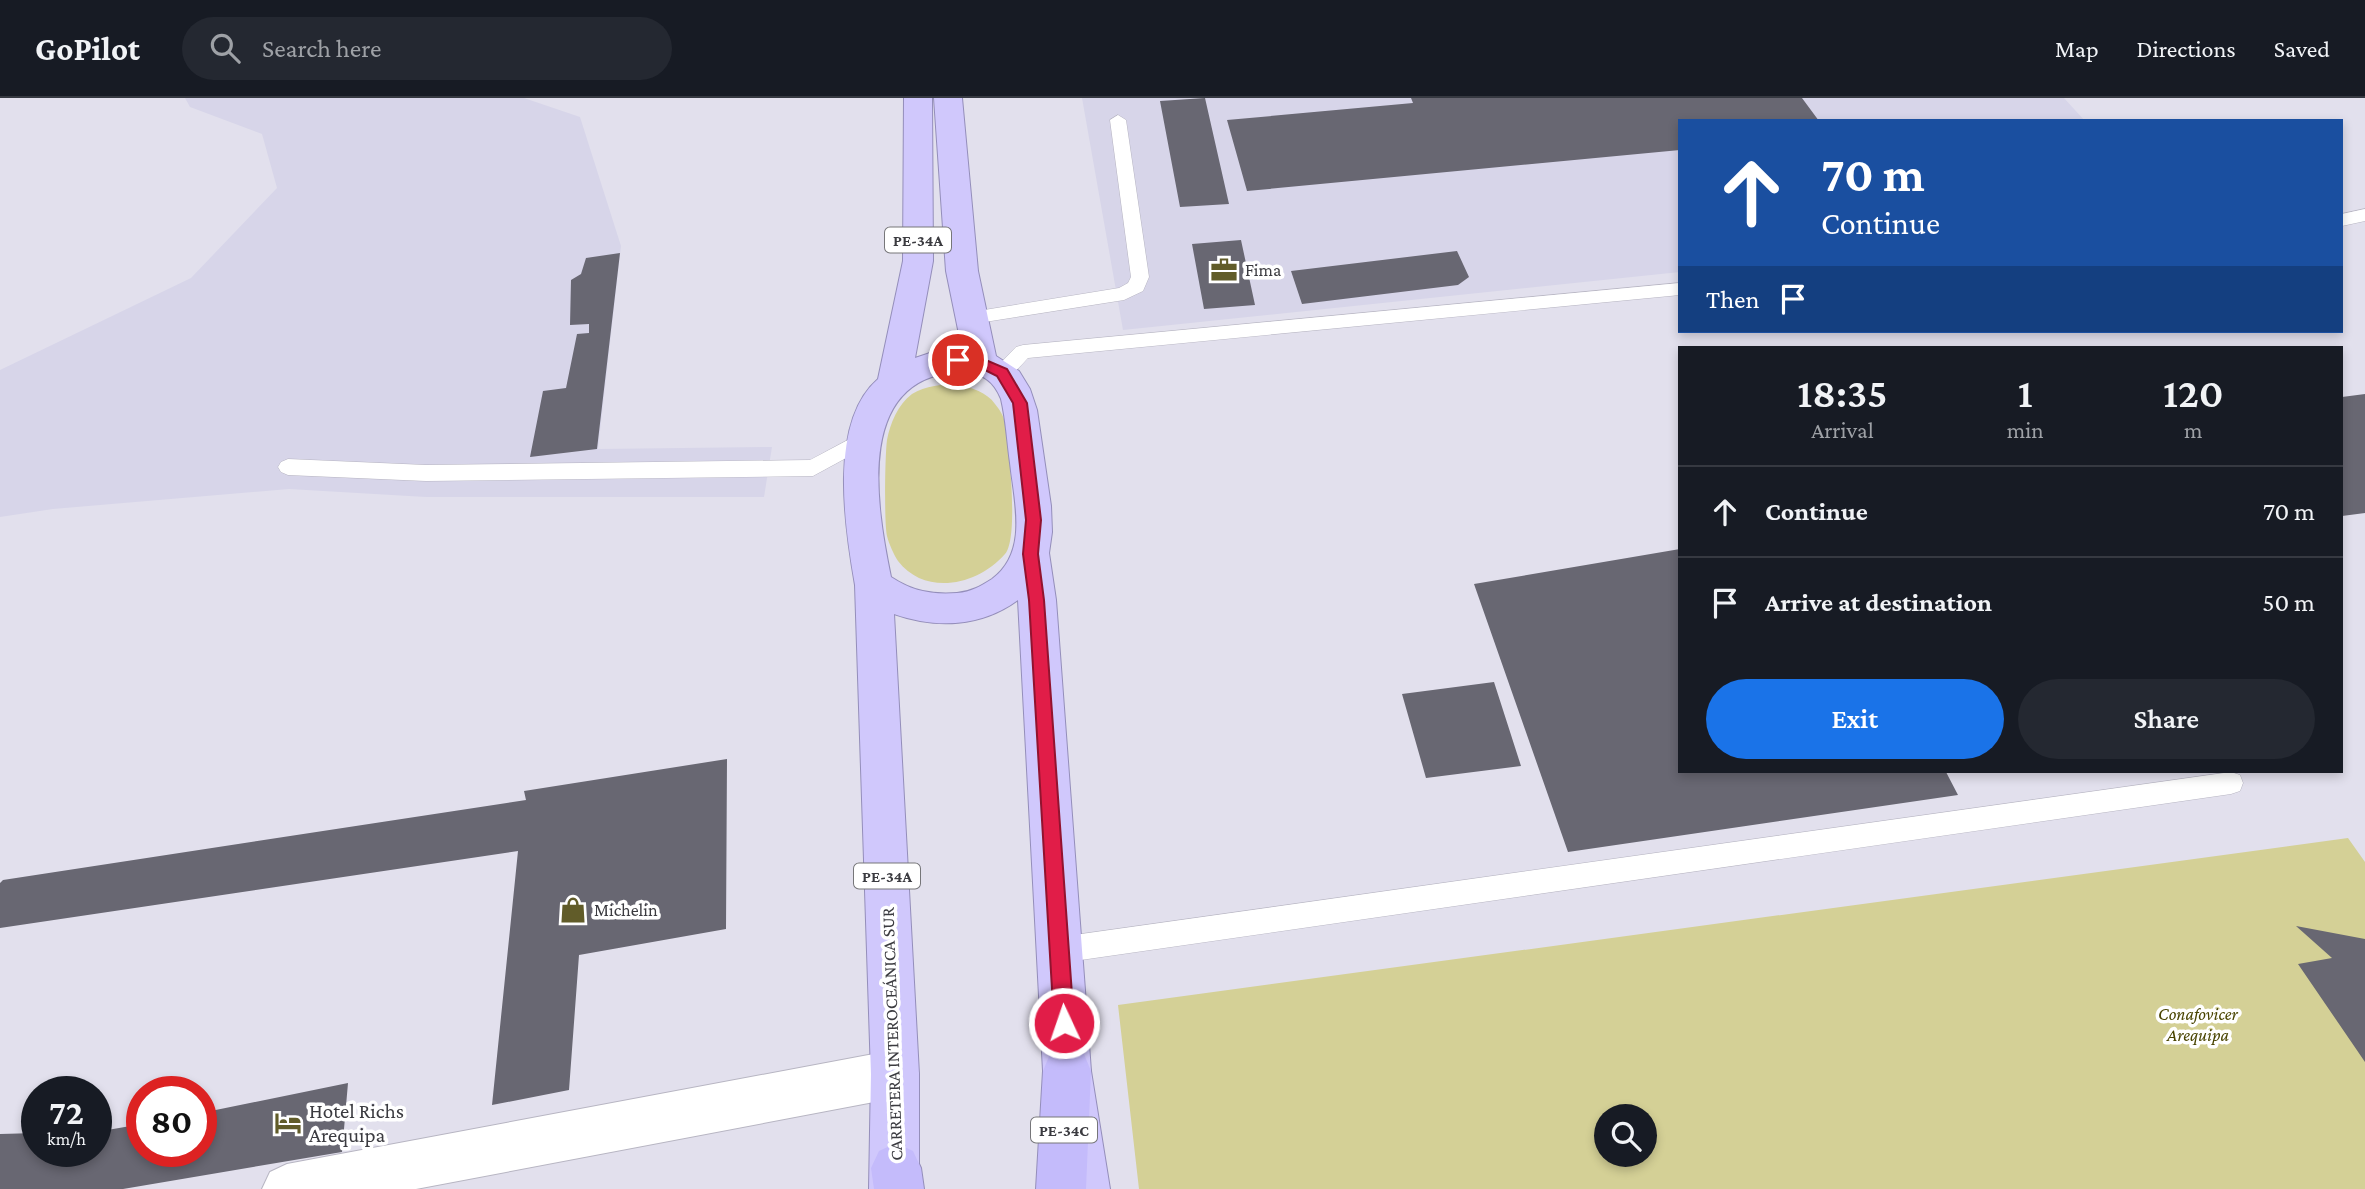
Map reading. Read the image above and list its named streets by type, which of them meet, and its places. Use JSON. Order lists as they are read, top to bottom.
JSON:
{
  "streets": {
    "highway": ["PE-34A", "CARRETERA INTEROCEÁNICA SUR", "PE-34C"]
  },
  "crossings": [
    ["PE-34A", "CARRETERA INTEROCEÁNICA SUR"],
    ["PE-34A", "PE-34C"]
  ],
  "parks": ["Conafovicer Arequipa"],
  "places": {
    "office": ["Fima"],
    "shop": ["Michelin"],
    "hotel": ["Hotel Richs Arequipa"]
  },
  "page": {
    "header": "GoPilot",
    "search": "Search here",
    "nav": ["Map", "Directions", "Saved"],
    "turn": ["70 m", "Continue"],
    "then": "Then",
    "eta": [
      "18:35",
      "Arrival",
      "1",
      "min",
      "120",
      "m"
    ],
    "list": [
      {
        "name": "Continue",
        "value": "70 m"
      },
      {
        "name": "Arrive at destination",
        "value": "50 m"
      }
    ],
    "buttons": ["Exit", "Share"],
    "speed": "72 km/h",
    "limit": "80"
  }
}
